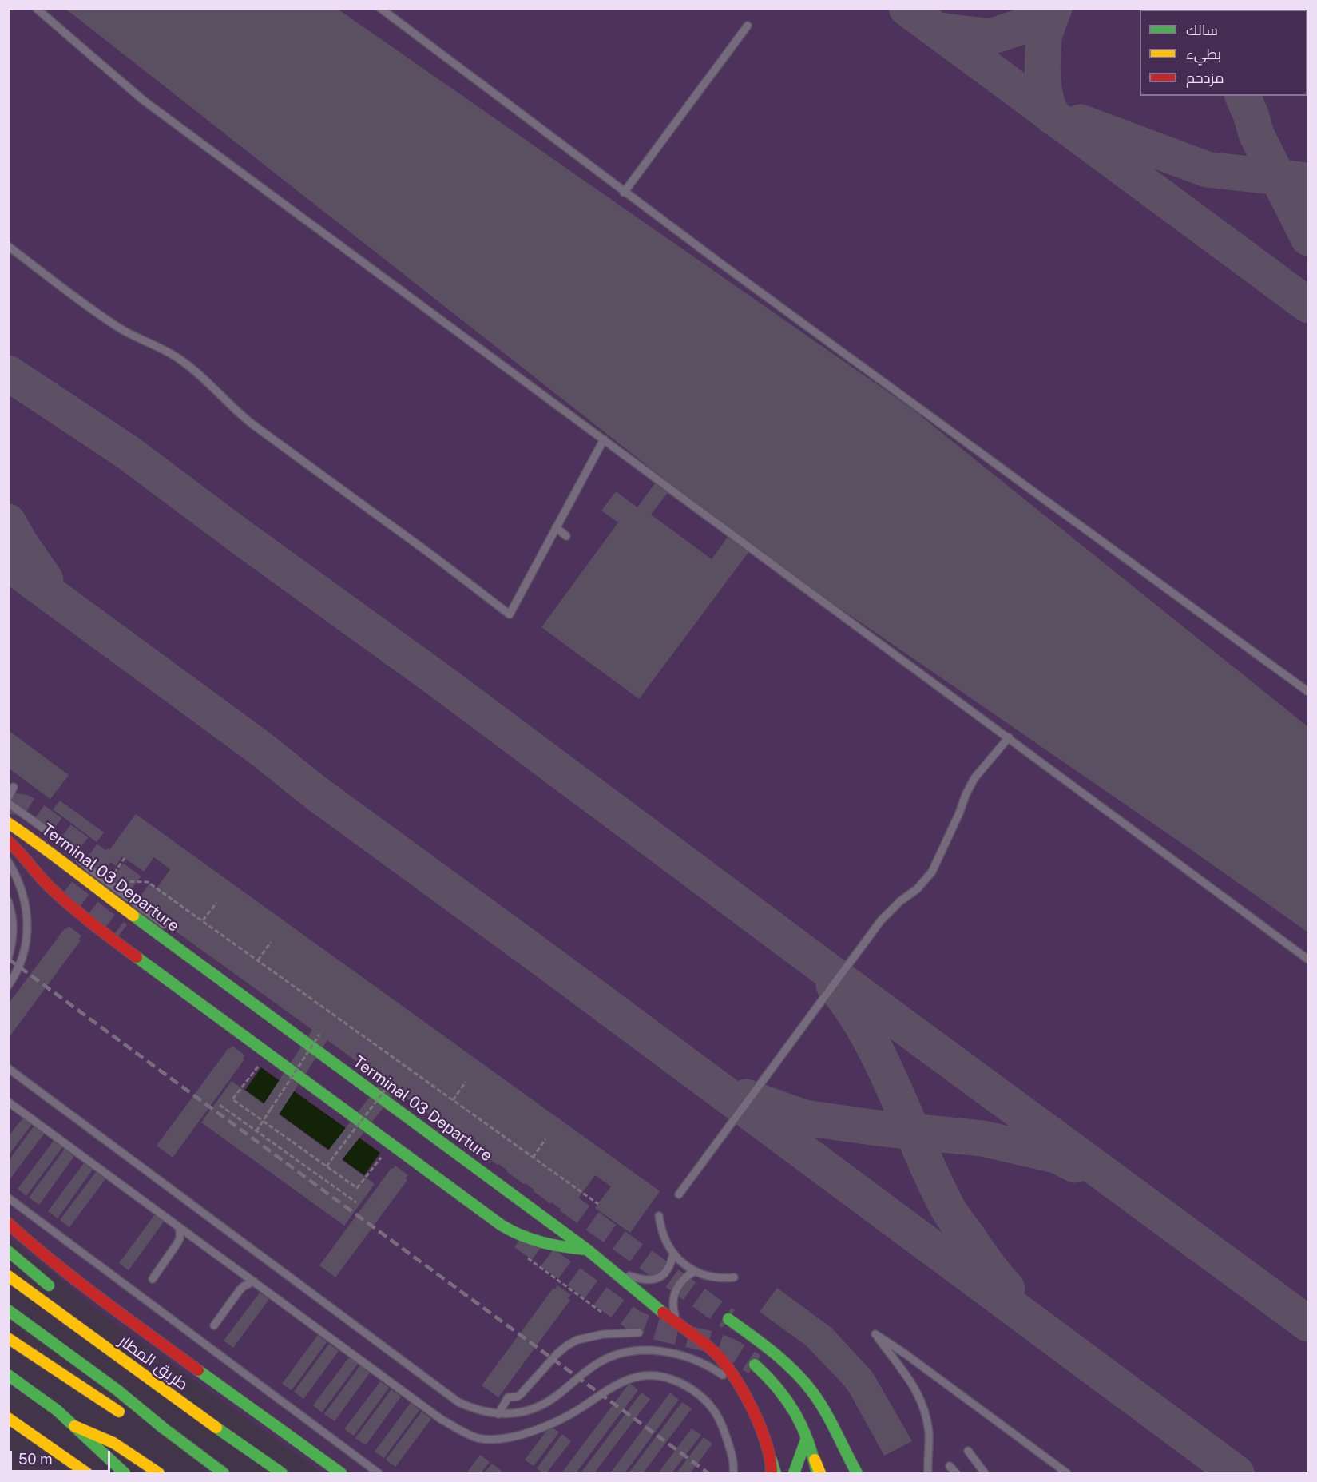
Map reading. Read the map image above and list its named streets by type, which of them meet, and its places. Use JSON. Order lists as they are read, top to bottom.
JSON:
{
  "streets": {
    "main road": ["Terminal 03 Departure", "طريق المطار"]
  },
  "legend": ["سالك", "بطيء", "مزدحم"],
  "scale_bar": "50 m"
}
